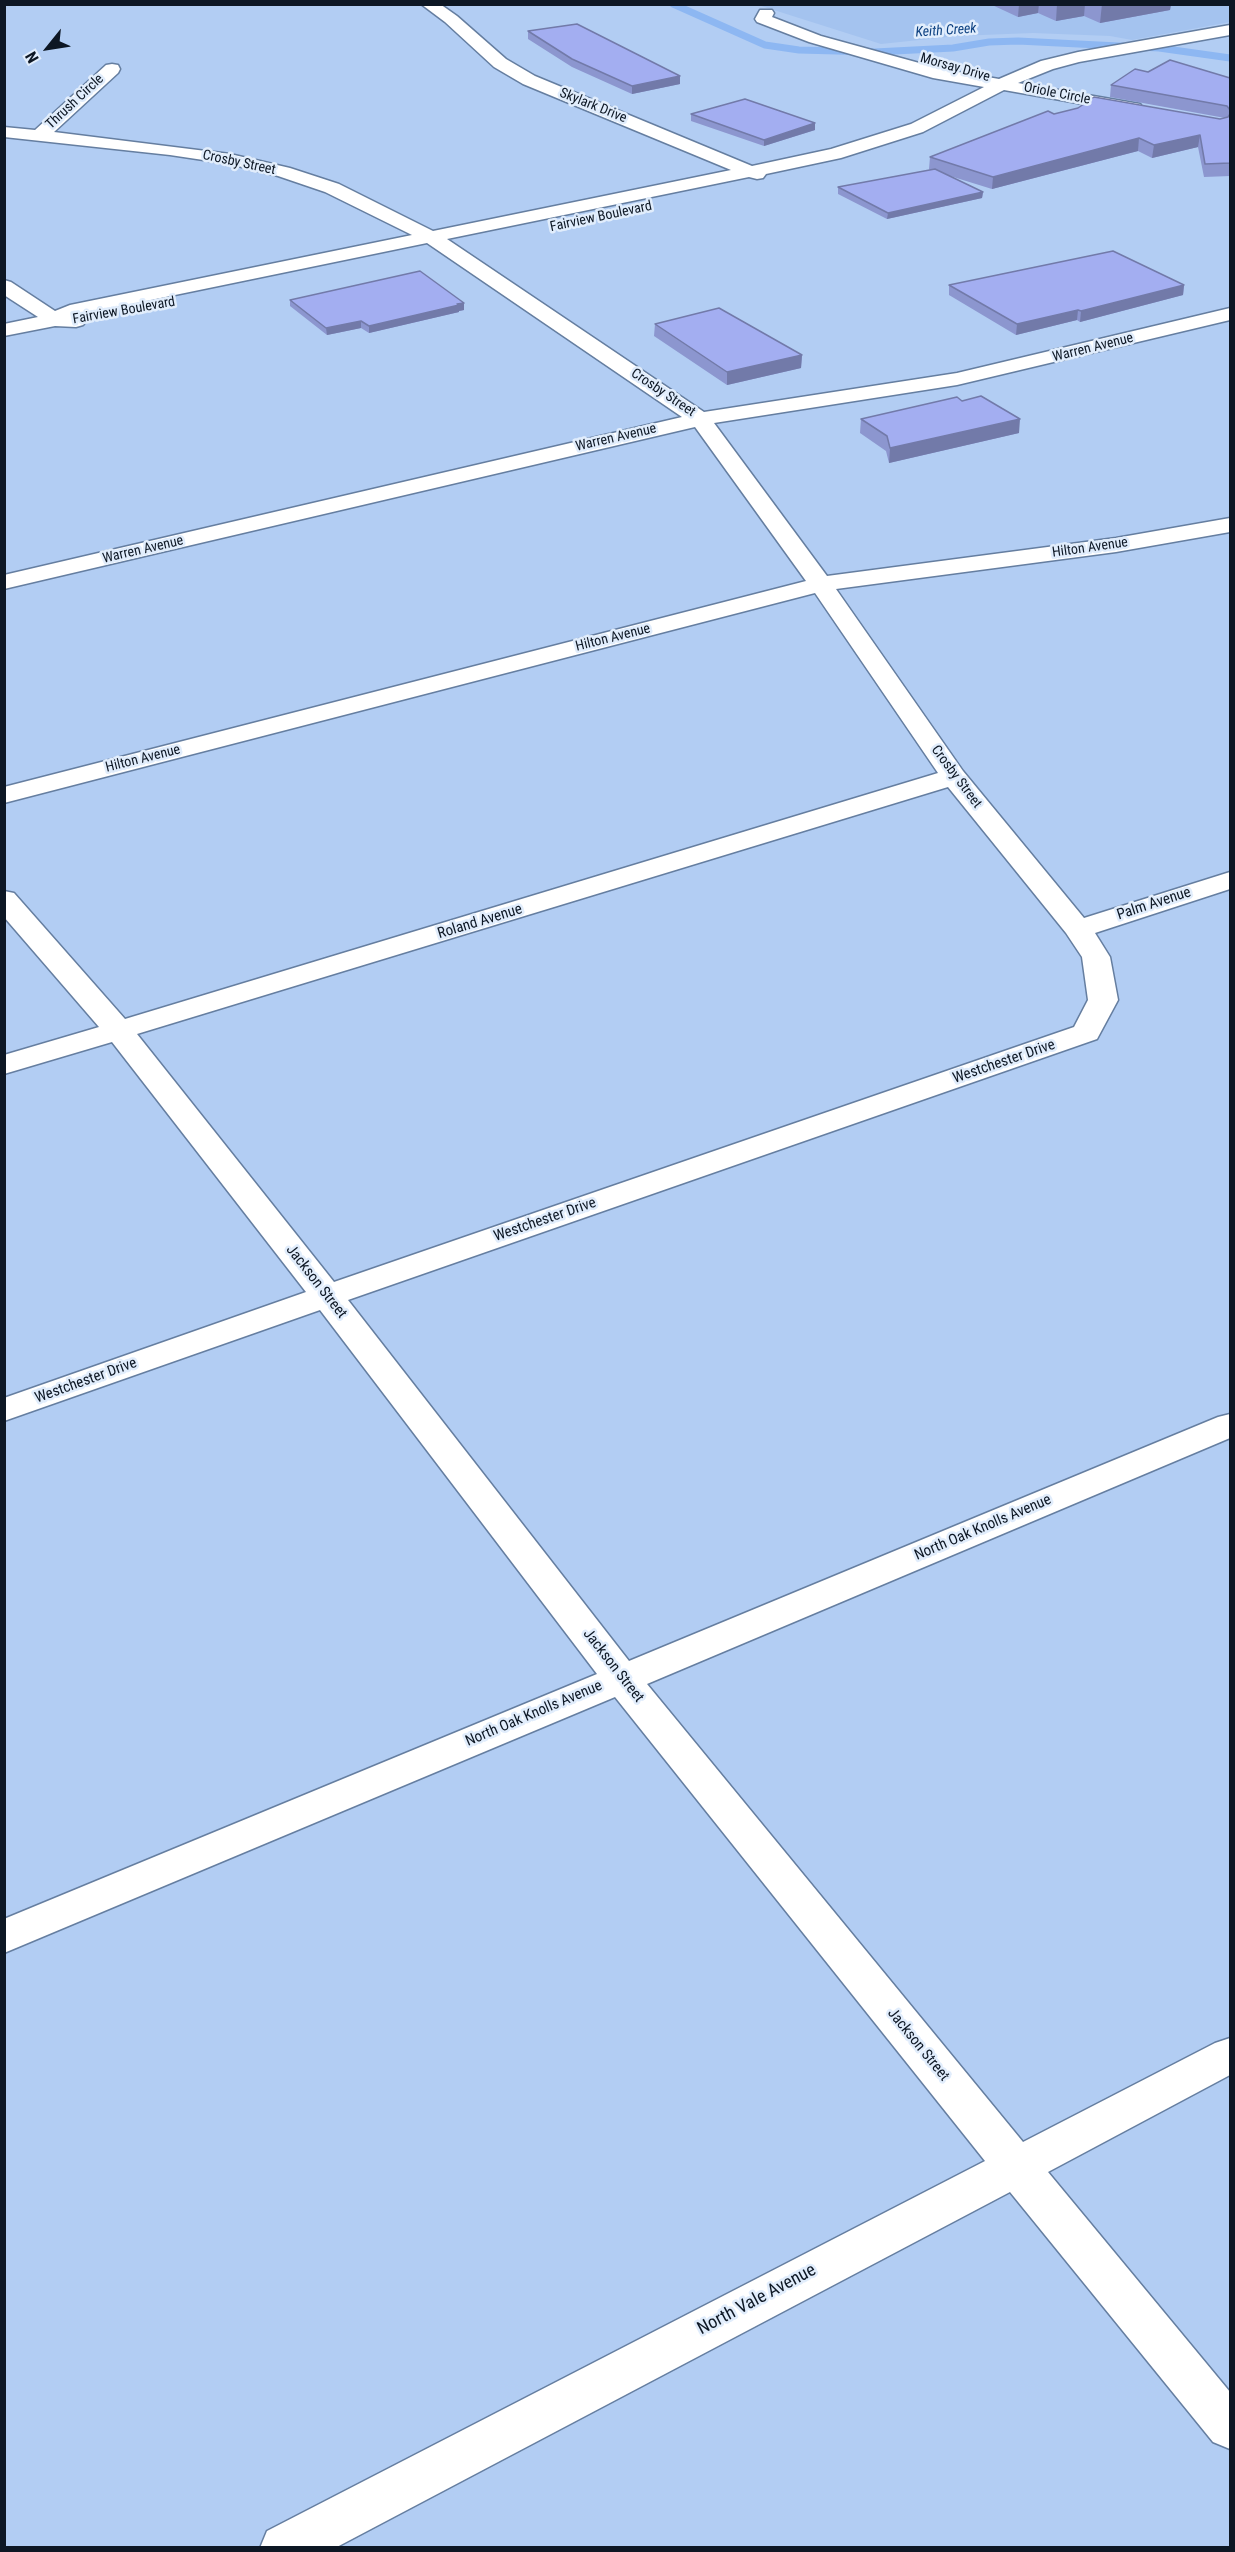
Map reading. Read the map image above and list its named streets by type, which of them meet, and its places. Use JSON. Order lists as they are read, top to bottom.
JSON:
{
  "streets": {
    "street": [
      "Morsay Drive",
      "Oriole Circle",
      "Thrush Circle",
      "Skylark Drive",
      "Crosby Street",
      "Fairview Boulevard",
      "Warren Avenue",
      "Hilton Avenue",
      "Palm Avenue",
      "Roland Avenue",
      "Westchester Drive",
      "Jackson Street",
      "North Oak Knolls Avenue",
      "North Vale Avenue"
    ]
  },
  "crossings": [
    ["Morsay Drive", "Oriole Circle"],
    ["Morsay Drive", "Fairview Boulevard"],
    ["Oriole Circle", "Fairview Boulevard"],
    ["Thrush Circle", "Crosby Street"],
    ["Skylark Drive", "Fairview Boulevard"],
    ["Crosby Street", "Fairview Boulevard"],
    ["Crosby Street", "Warren Avenue"],
    ["Crosby Street", "Hilton Avenue"],
    ["Crosby Street", "Palm Avenue"],
    ["Crosby Street", "Roland Avenue"],
    ["Crosby Street", "Westchester Drive"],
    ["Roland Avenue", "Jackson Street"],
    ["Westchester Drive", "Jackson Street"],
    ["Jackson Street", "North Oak Knolls Avenue"],
    ["Jackson Street", "North Vale Avenue"]
  ],
  "water": ["Keith Creek"],
  "north": "bottom left"
}
